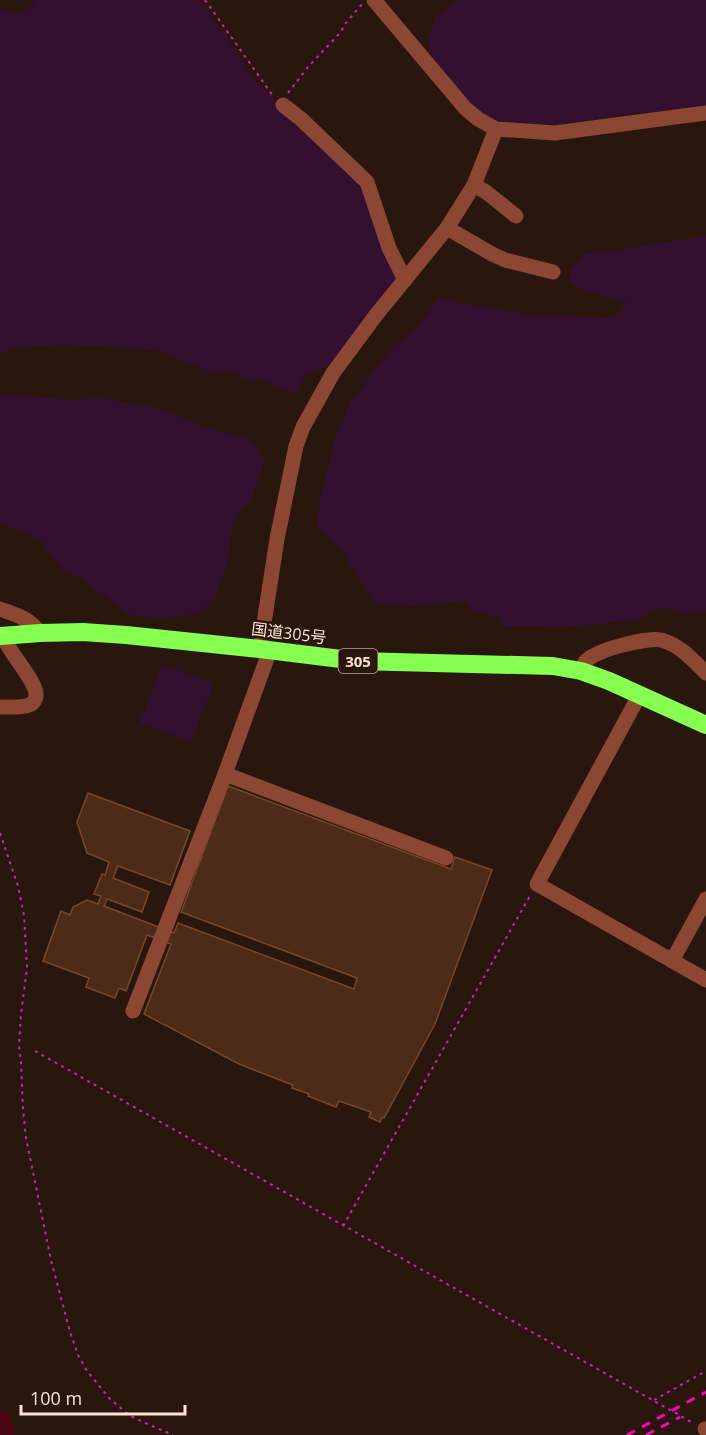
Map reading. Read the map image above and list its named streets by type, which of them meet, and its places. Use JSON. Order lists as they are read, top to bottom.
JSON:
{
  "streets": {
    "highway": ["国道305号", "305"]
  },
  "scale_bar": "100 m"
}
